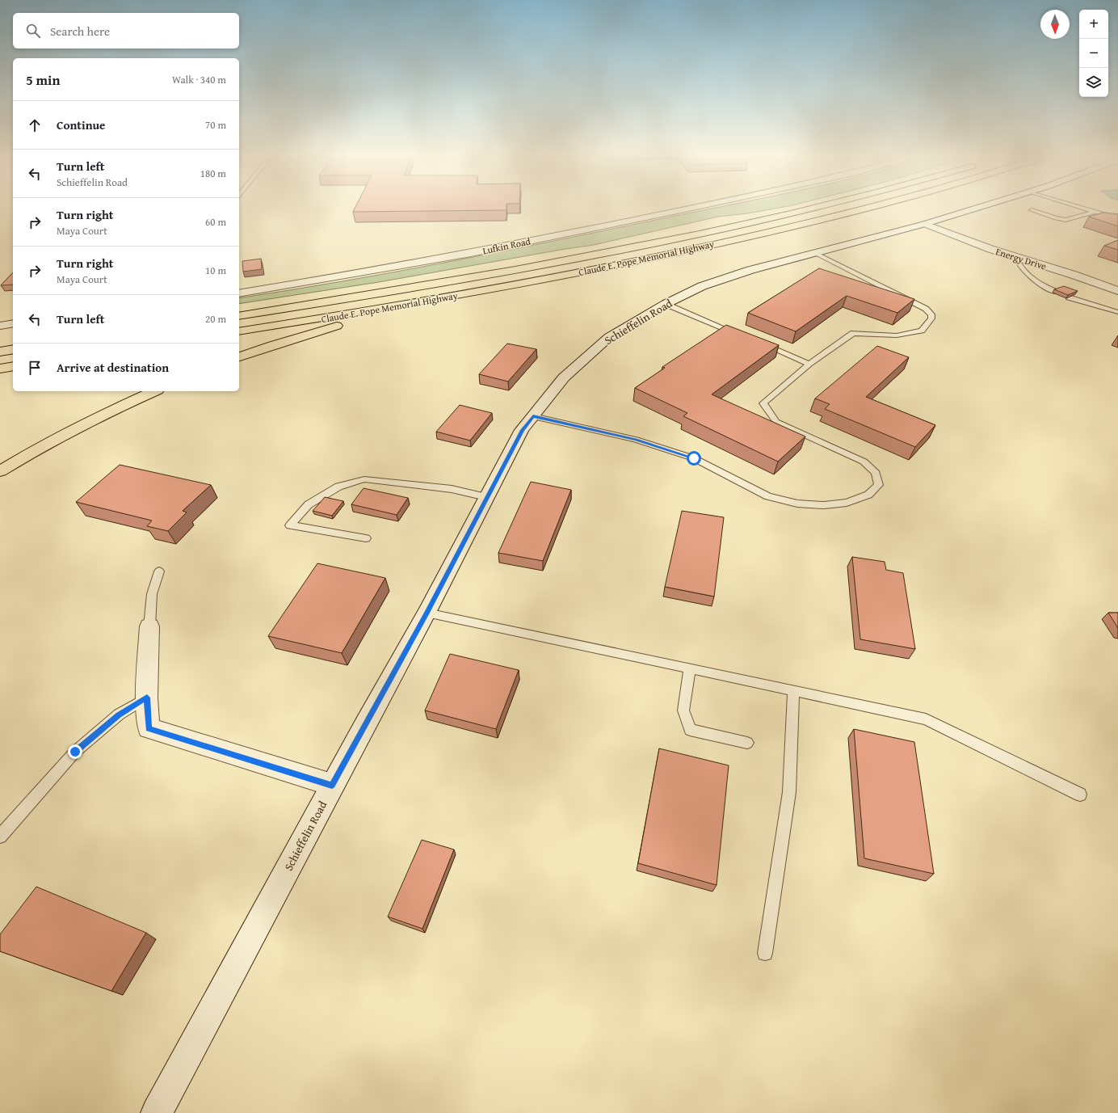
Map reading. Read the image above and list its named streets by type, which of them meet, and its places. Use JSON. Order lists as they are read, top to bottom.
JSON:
{
  "streets": {
    "highway": ["Claude E. Pope Memorial Highway"],
    "street": ["Lufkin Road", "Energy Drive", "Schieffelin Road"]
  },
  "crossings": [
    ["Energy Drive", "Schieffelin Road"]
  ],
  "north": "bottom",
  "page": {
    "map_buttons": ["+", "−"],
    "search": "Search here",
    "heading": ["5 min", "Walk · 340 m"],
    "list": [
      ["Continue", "70 m"],
      ["Turn left", "Schieffelin Road", "180 m"],
      ["Turn right", "Maya Court", "60 m"],
      ["Turn right", "Maya Court", "10 m"],
      ["Turn left", "20 m"],
      "Arrive at destination"
    ]
  }
}
